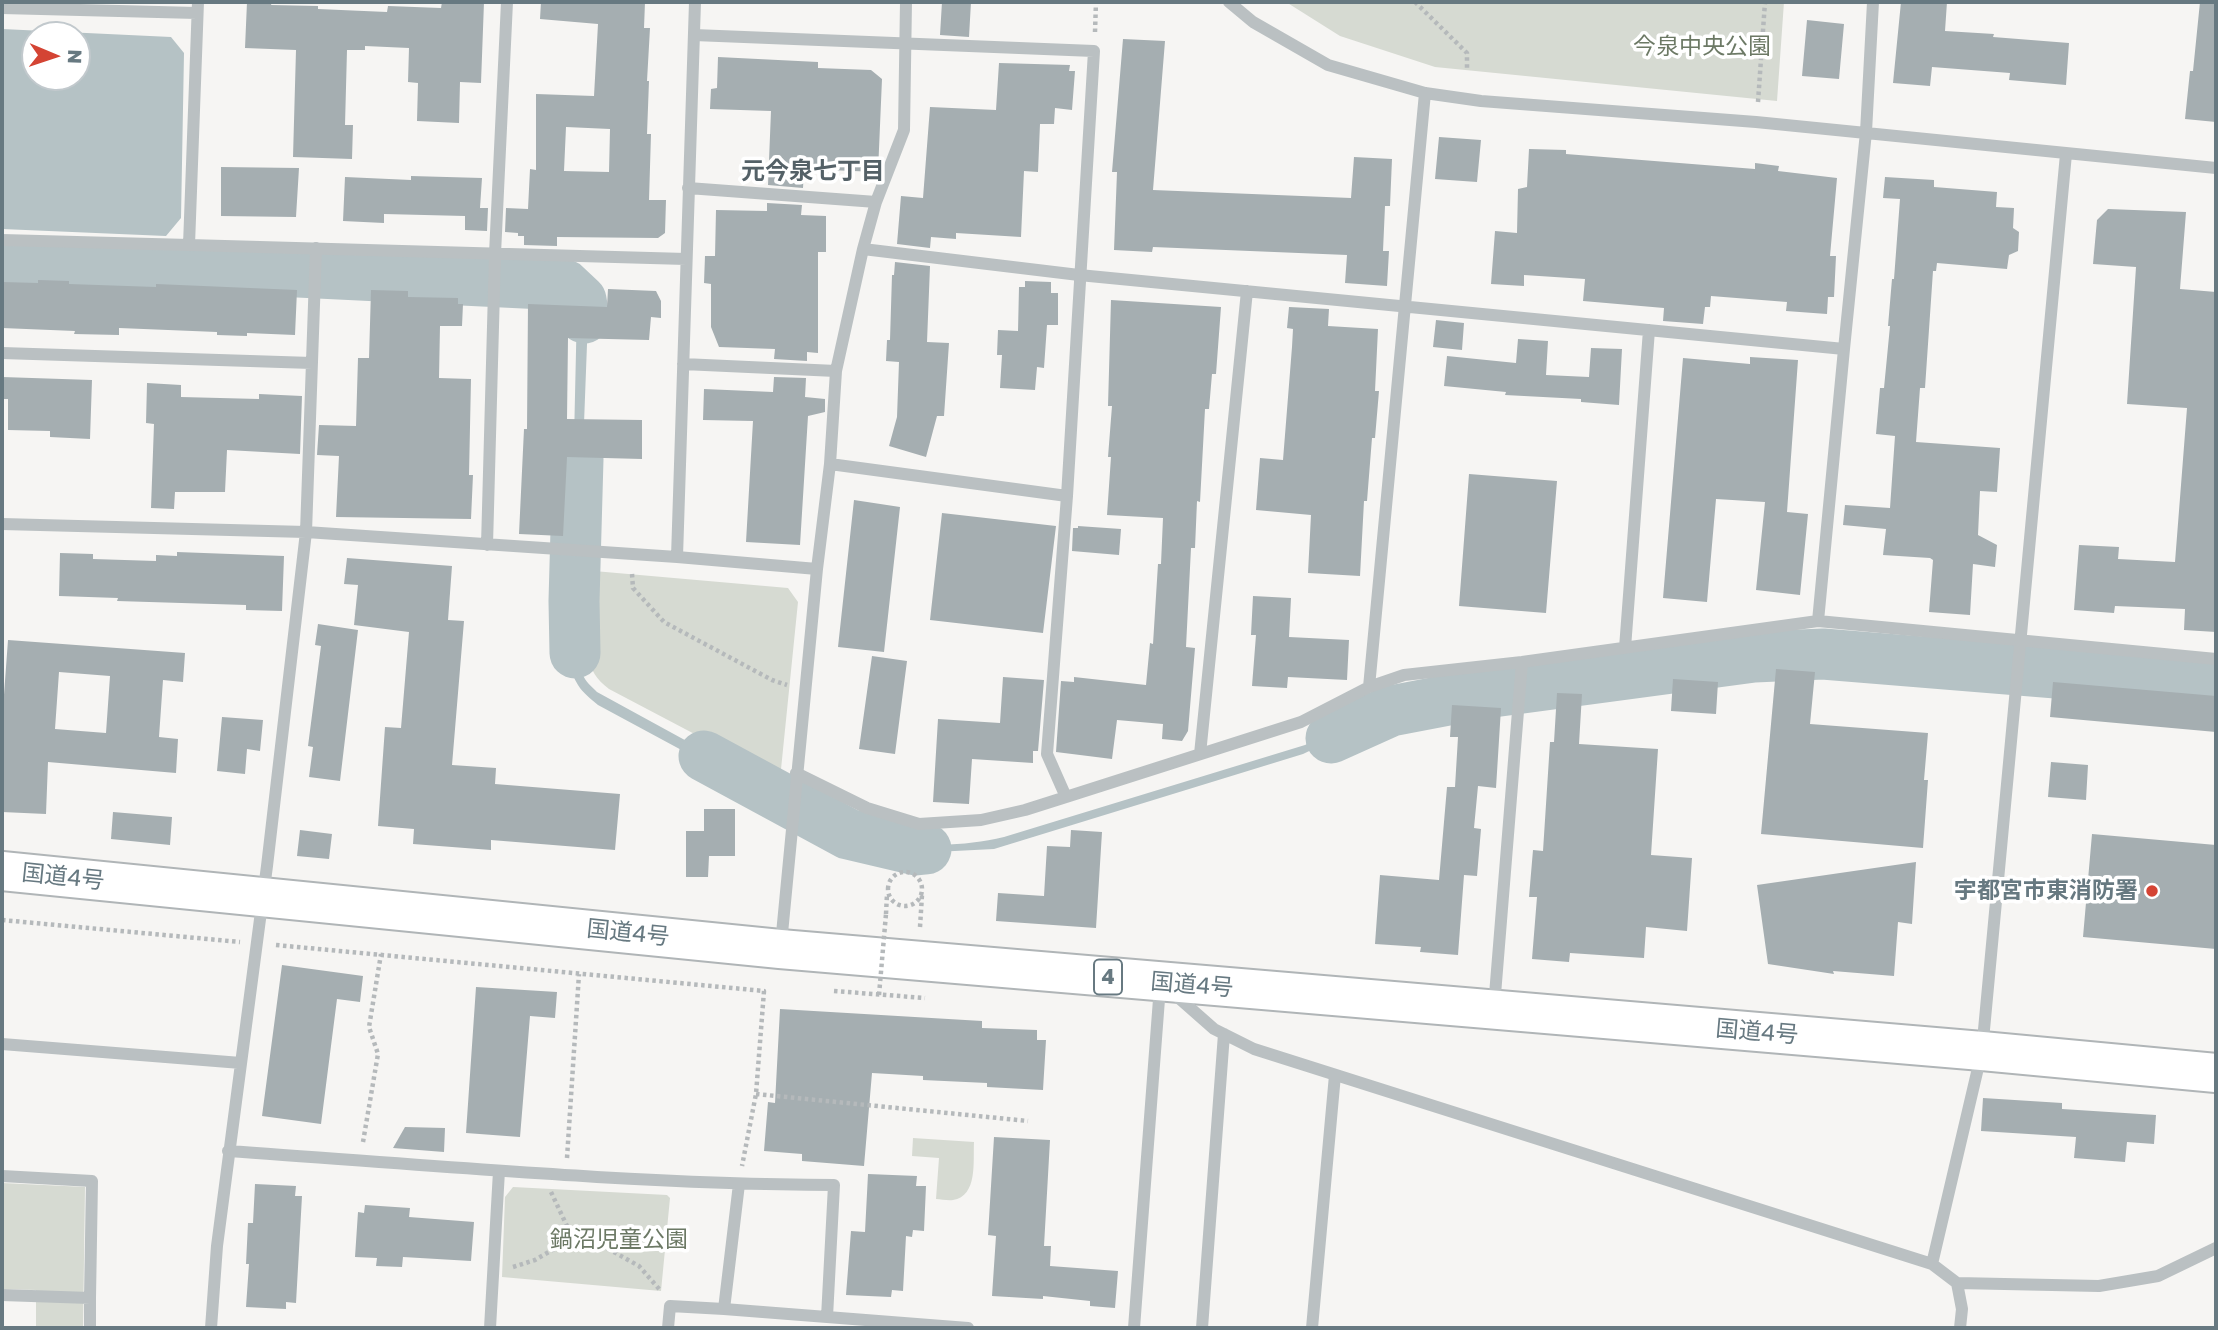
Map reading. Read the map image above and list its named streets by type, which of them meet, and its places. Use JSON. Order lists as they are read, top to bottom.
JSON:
{
  "streets": {
    "highway": ["国道4号", "4"]
  },
  "districts": ["元今泉七丁目"],
  "parks": ["今泉中央公園", "鍋沼児童公園"],
  "places": ["宇都宮市東消防署"],
  "north": "right"
}
